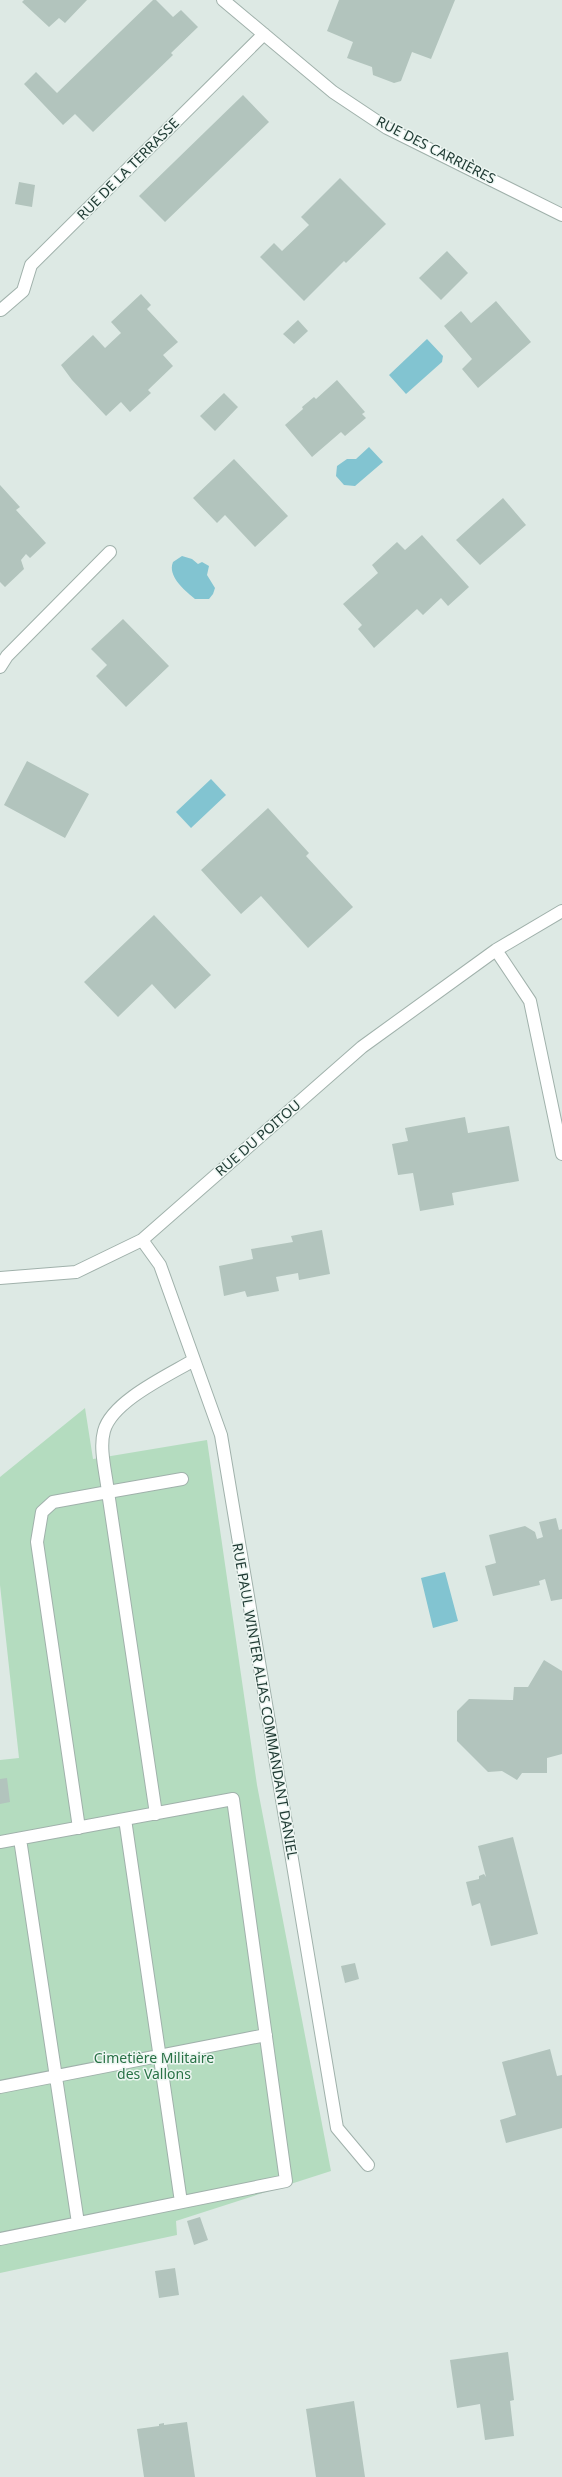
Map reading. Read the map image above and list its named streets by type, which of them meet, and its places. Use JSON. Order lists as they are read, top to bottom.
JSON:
{
  "streets": {
    "street": [
      "RUE DES CARRIÈRES",
      "RUE DE LA TERRASSE",
      "RUE DU POITOU",
      "RUE PAUL WINTER ALIAS COMMANDANT DANIEL"
    ]
  },
  "crossings": [
    ["RUE DES CARRIÈRES", "RUE DE LA TERRASSE"],
    ["RUE DU POITOU", "RUE PAUL WINTER ALIAS COMMANDANT DANIEL"]
  ],
  "parks": ["Cimetière Militaire des Vallons"]
}
